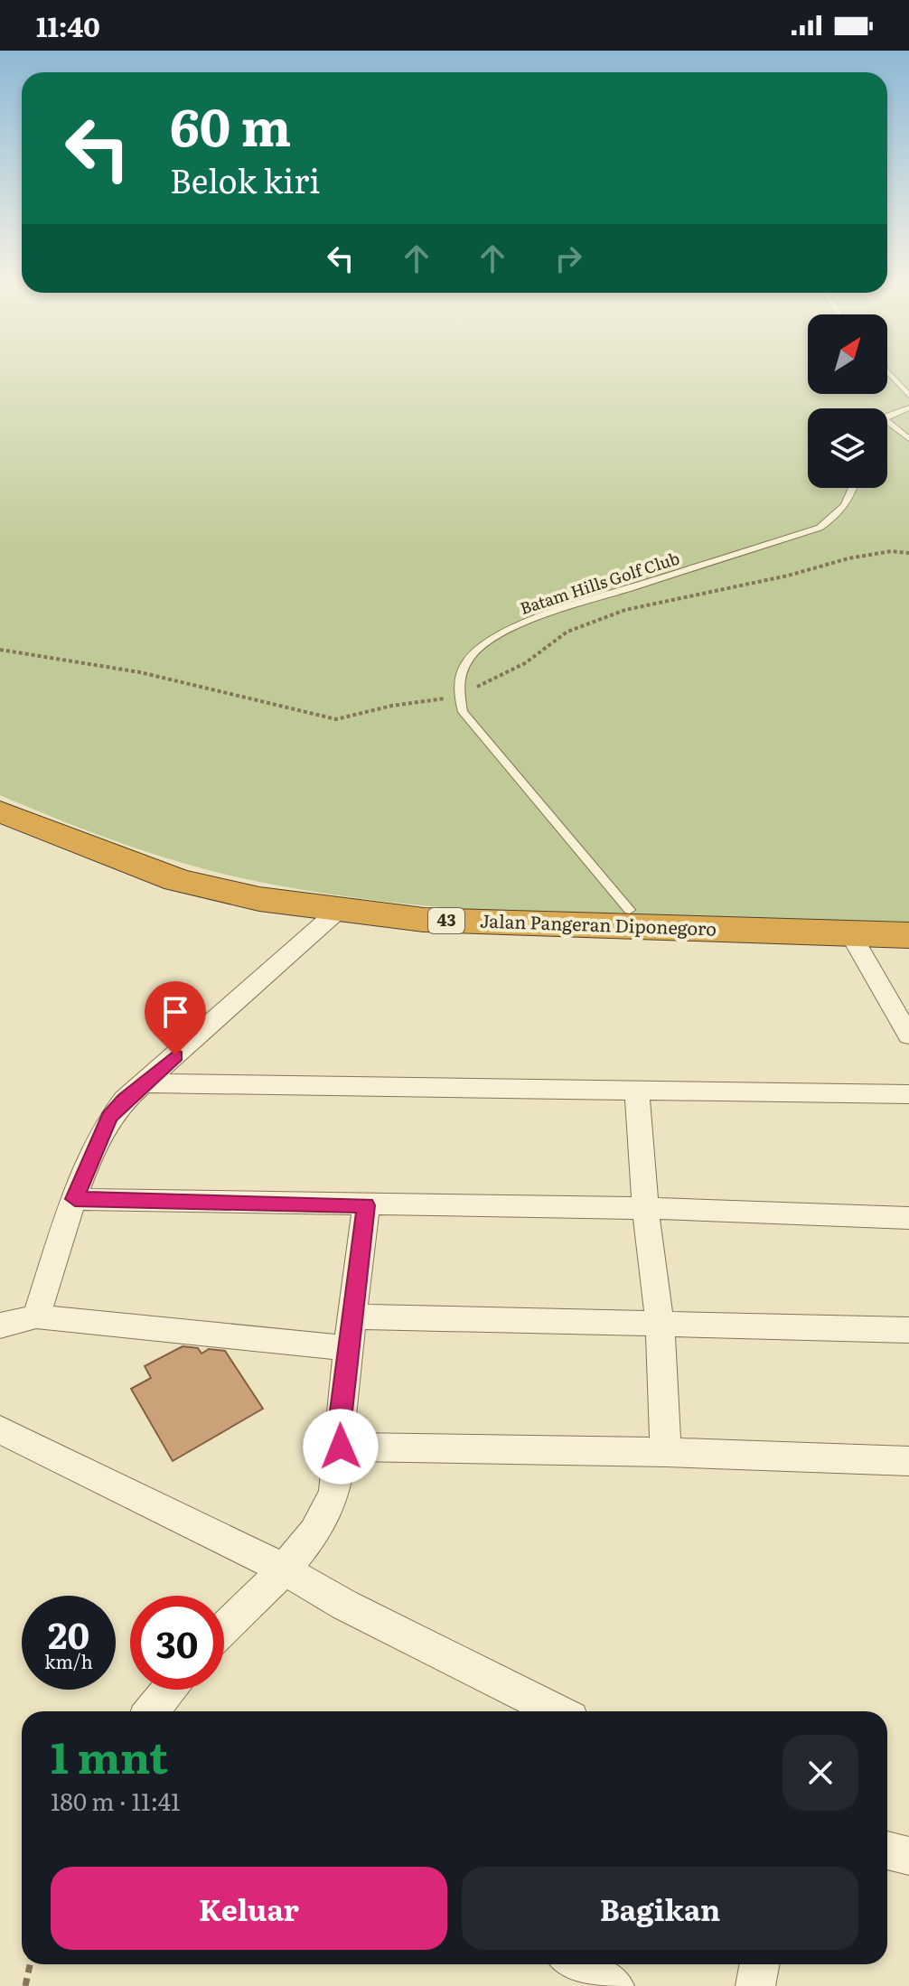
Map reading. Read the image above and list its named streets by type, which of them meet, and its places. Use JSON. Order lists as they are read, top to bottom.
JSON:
{
  "streets": {
    "highway": ["43", "Jalan Pangeran Diponegoro"],
    "lane": ["Batam Hills Golf Club"]
  },
  "crossings": [
    ["Batam Hills Golf Club", "Jalan Pangeran Diponegoro"]
  ],
  "north": "top right",
  "page": {
    "status": "11:40",
    "turn": ["60 m", "Belok kiri"],
    "speed": "20 km/h",
    "limit": "30",
    "heading": ["1 mnt", "180 m · 11:41"],
    "buttons": ["Keluar", "Bagikan"]
  }
}
